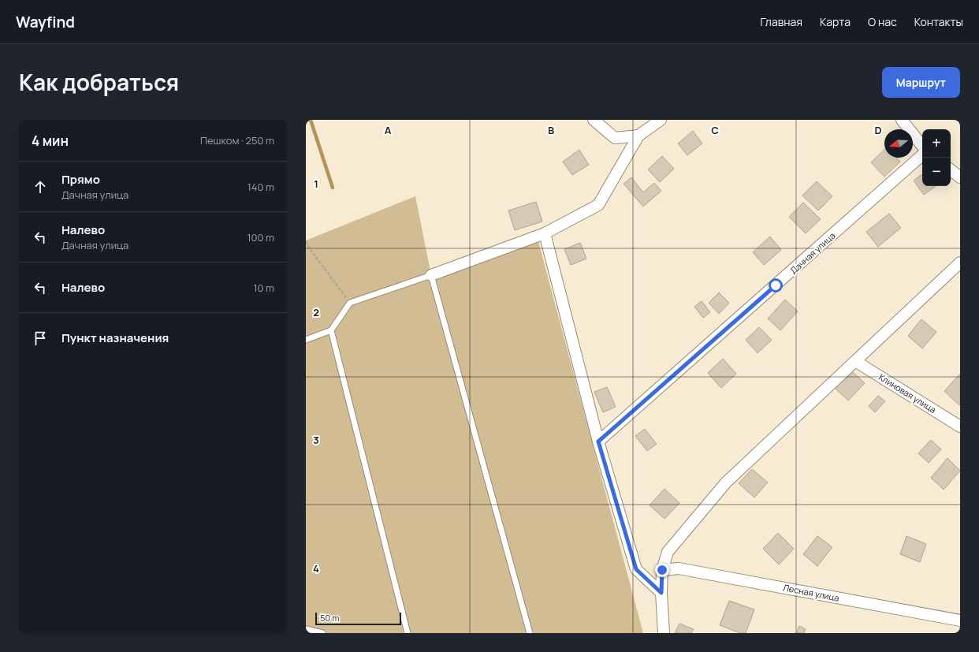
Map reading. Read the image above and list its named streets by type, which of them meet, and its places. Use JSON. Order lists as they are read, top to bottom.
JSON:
{
  "streets": {
    "street": ["Дачная улица", "Клиновая улица", "Лесная улица"]
  },
  "scale_bar": "50 m",
  "north": "left",
  "page": {
    "header": "Wayfind",
    "nav": [
      "Главная",
      "Карта",
      "О нас",
      "Контакты"
    ],
    "title": "Как добраться",
    "buttons": "Маршрут",
    "heading": ["4 мин", "Пешком · 250 m"],
    "map_buttons": ["+", "−"],
    "list": [
      ["Прямо", "Дачная улица", "140 m"],
      ["Налево", "Дачная улица", "100 m"],
      ["Налево", "10 m"],
      "Пункт назначения"
    ],
    "scale": "50 m"
  },
  "grid": {
    "columns": [
      "A",
      "B",
      "C",
      "D"
    ],
    "rows": [
      "1",
      "2",
      "3",
      "4"
    ]
  }
}
